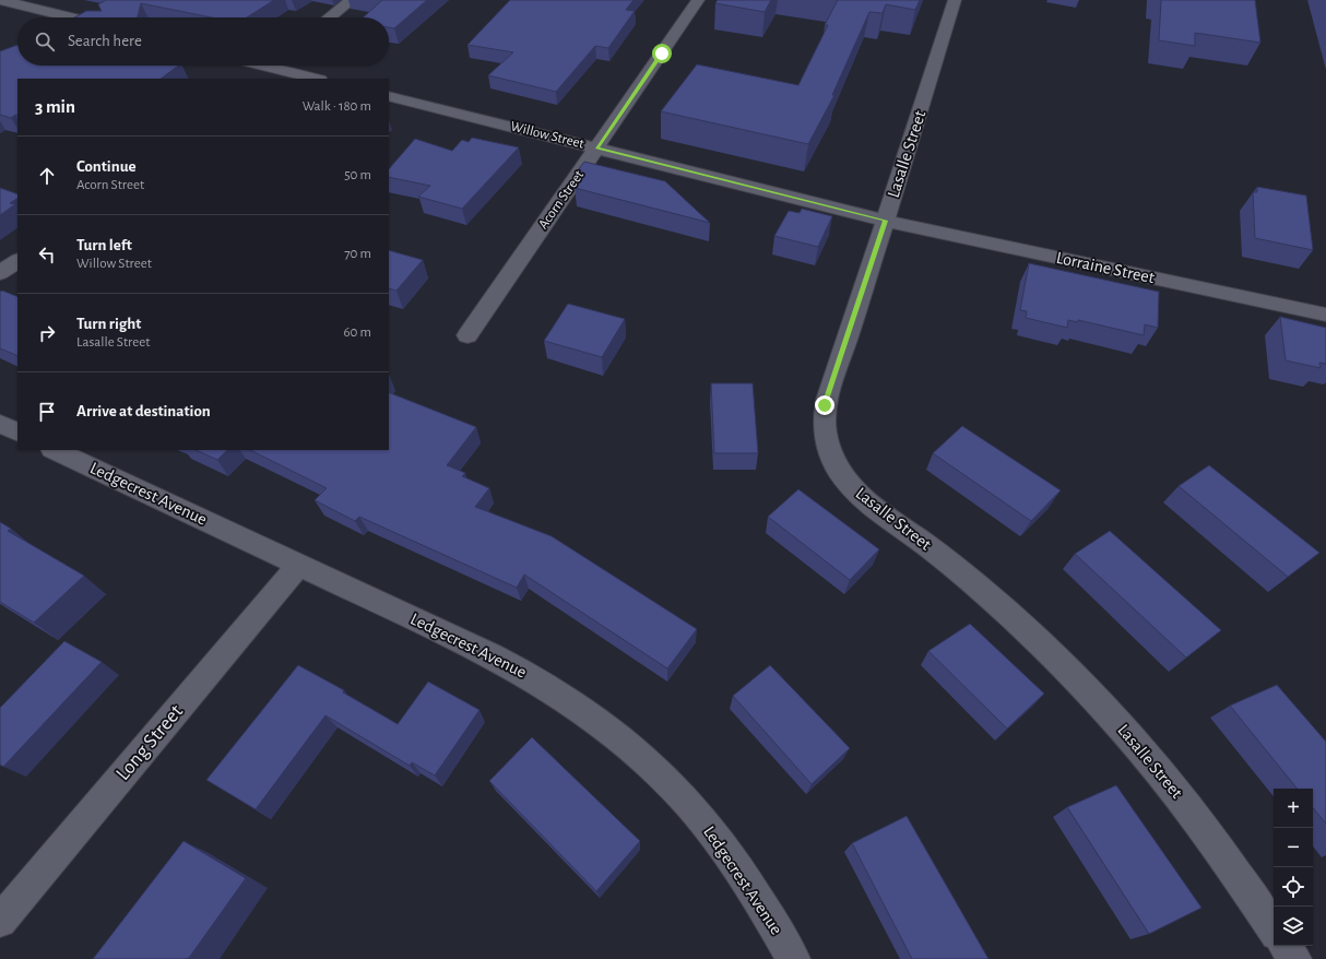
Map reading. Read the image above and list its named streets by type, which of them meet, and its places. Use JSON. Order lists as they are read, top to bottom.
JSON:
{
  "streets": {
    "street": [
      "Willow Street",
      "Lasalle Street",
      "Acorn Street",
      "Lorraine Street",
      "Ledgecrest Avenue",
      "Long Street"
    ]
  },
  "crossings": [
    ["Willow Street", "Lasalle Street"],
    ["Willow Street", "Acorn Street"],
    ["Willow Street", "Lorraine Street"],
    ["Lasalle Street", "Lorraine Street"],
    ["Ledgecrest Avenue", "Long Street"]
  ],
  "page": {
    "search": "Search here",
    "heading": ["3 min", "Walk · 180 m"],
    "list": [
      ["Continue", "Acorn Street", "50 m"],
      ["Turn left", "Willow Street", "70 m"],
      ["Turn right", "Lasalle Street", "60 m"],
      "Arrive at destination"
    ],
    "map_buttons": ["+", "−"]
  }
}
